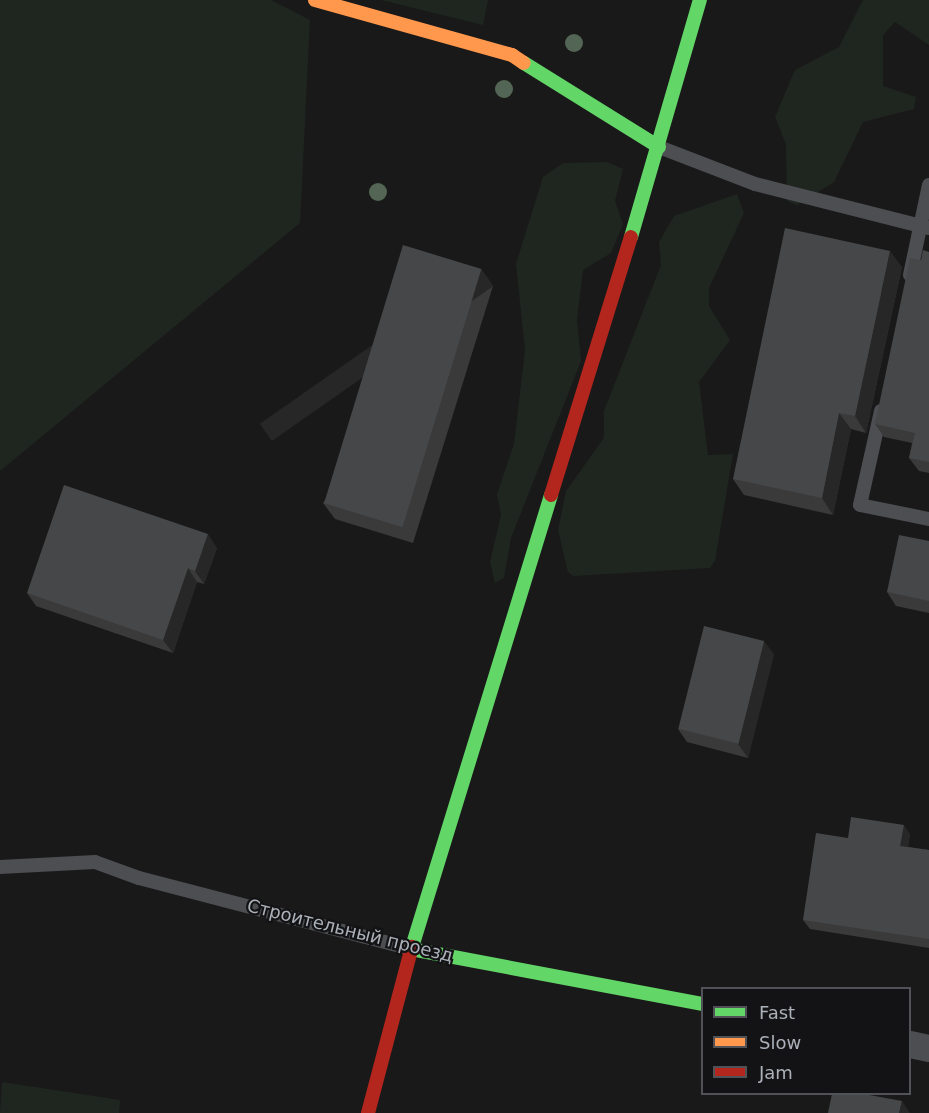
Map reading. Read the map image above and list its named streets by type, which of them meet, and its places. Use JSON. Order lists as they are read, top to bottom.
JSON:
{
  "streets": {
    "street": ["Строительный проезд"]
  },
  "legend": ["Fast", "Slow", "Jam"]
}
